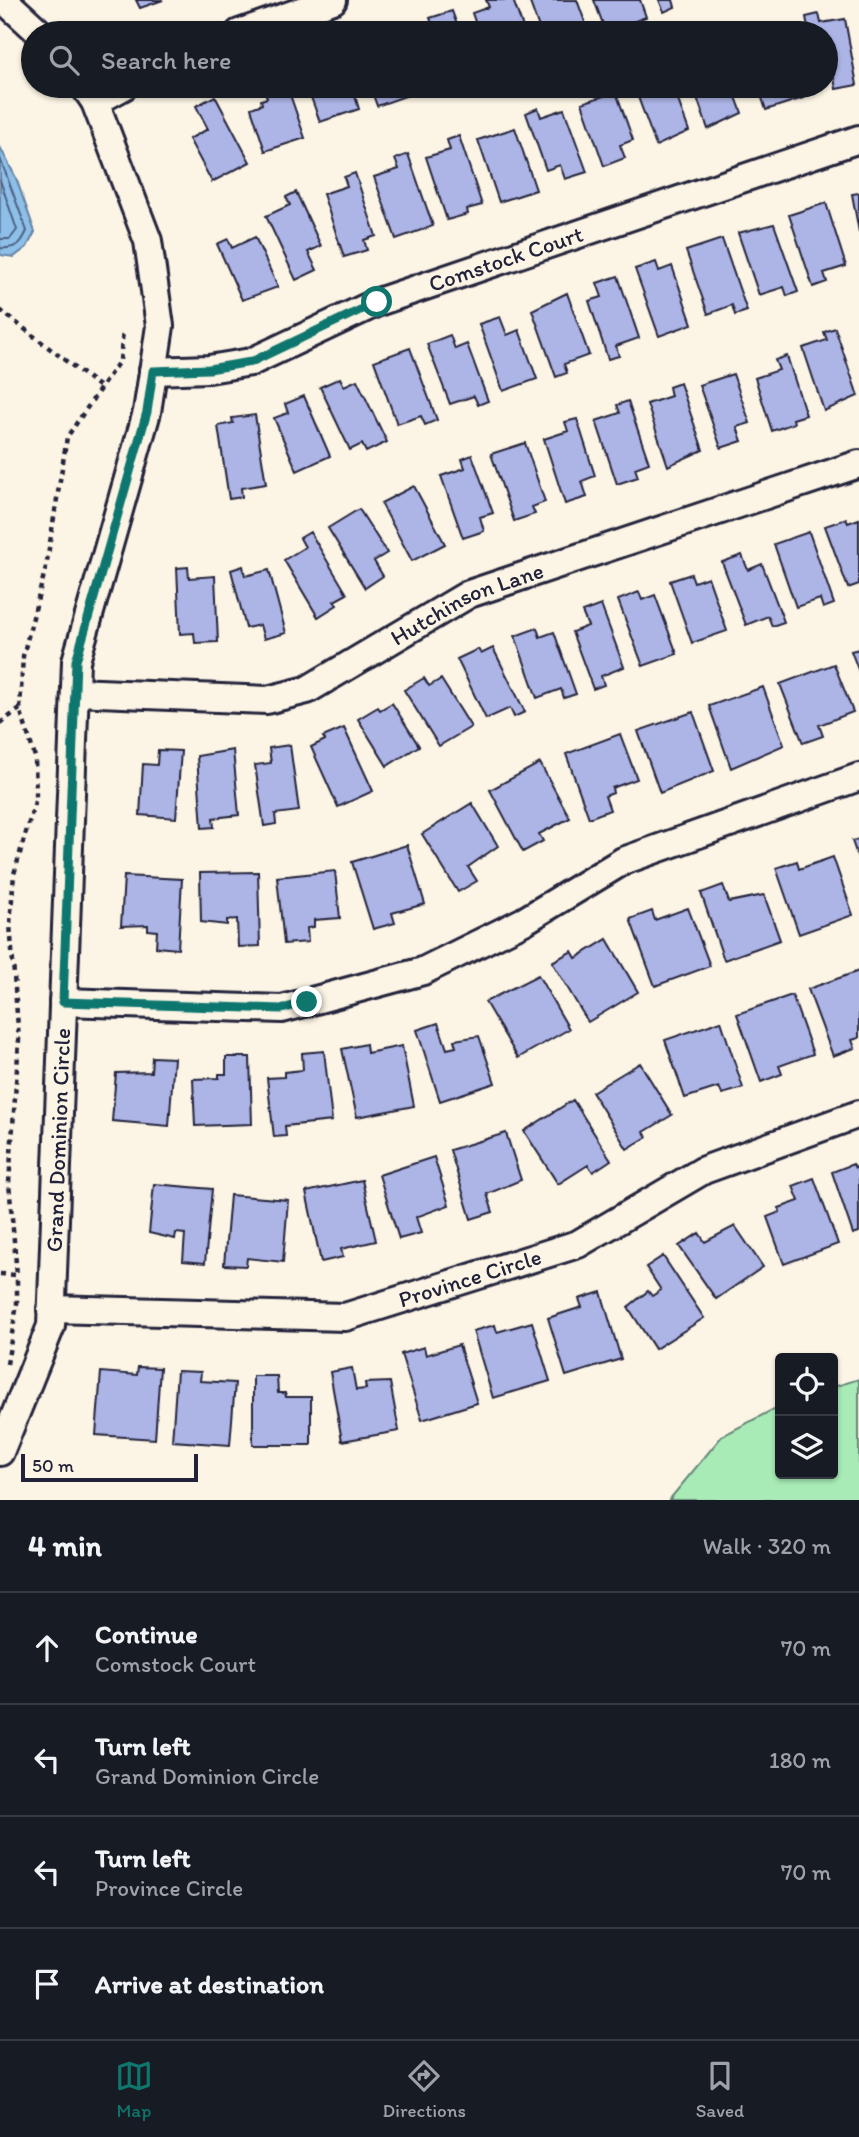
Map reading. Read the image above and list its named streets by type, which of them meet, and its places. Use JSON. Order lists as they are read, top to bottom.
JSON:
{
  "streets": {
    "street": [
      "Comstock Court",
      "Hutchinson Lane",
      "Grand Dominion Circle",
      "Province Circle"
    ]
  },
  "crossings": [
    ["Comstock Court", "Grand Dominion Circle"],
    ["Hutchinson Lane", "Grand Dominion Circle"],
    ["Grand Dominion Circle", "Province Circle"]
  ],
  "scale_bar": "50 m",
  "page": {
    "search": "Search here",
    "scale": "50 m",
    "heading": ["4 min", "Walk · 320 m"],
    "list": [
      ["Continue", "Comstock Court", "70 m"],
      ["Turn left", "Grand Dominion Circle", "180 m"],
      ["Turn left", "Province Circle", "70 m"],
      "Arrive at destination"
    ],
    "nav": ["Map", "Directions", "Saved"]
  }
}
